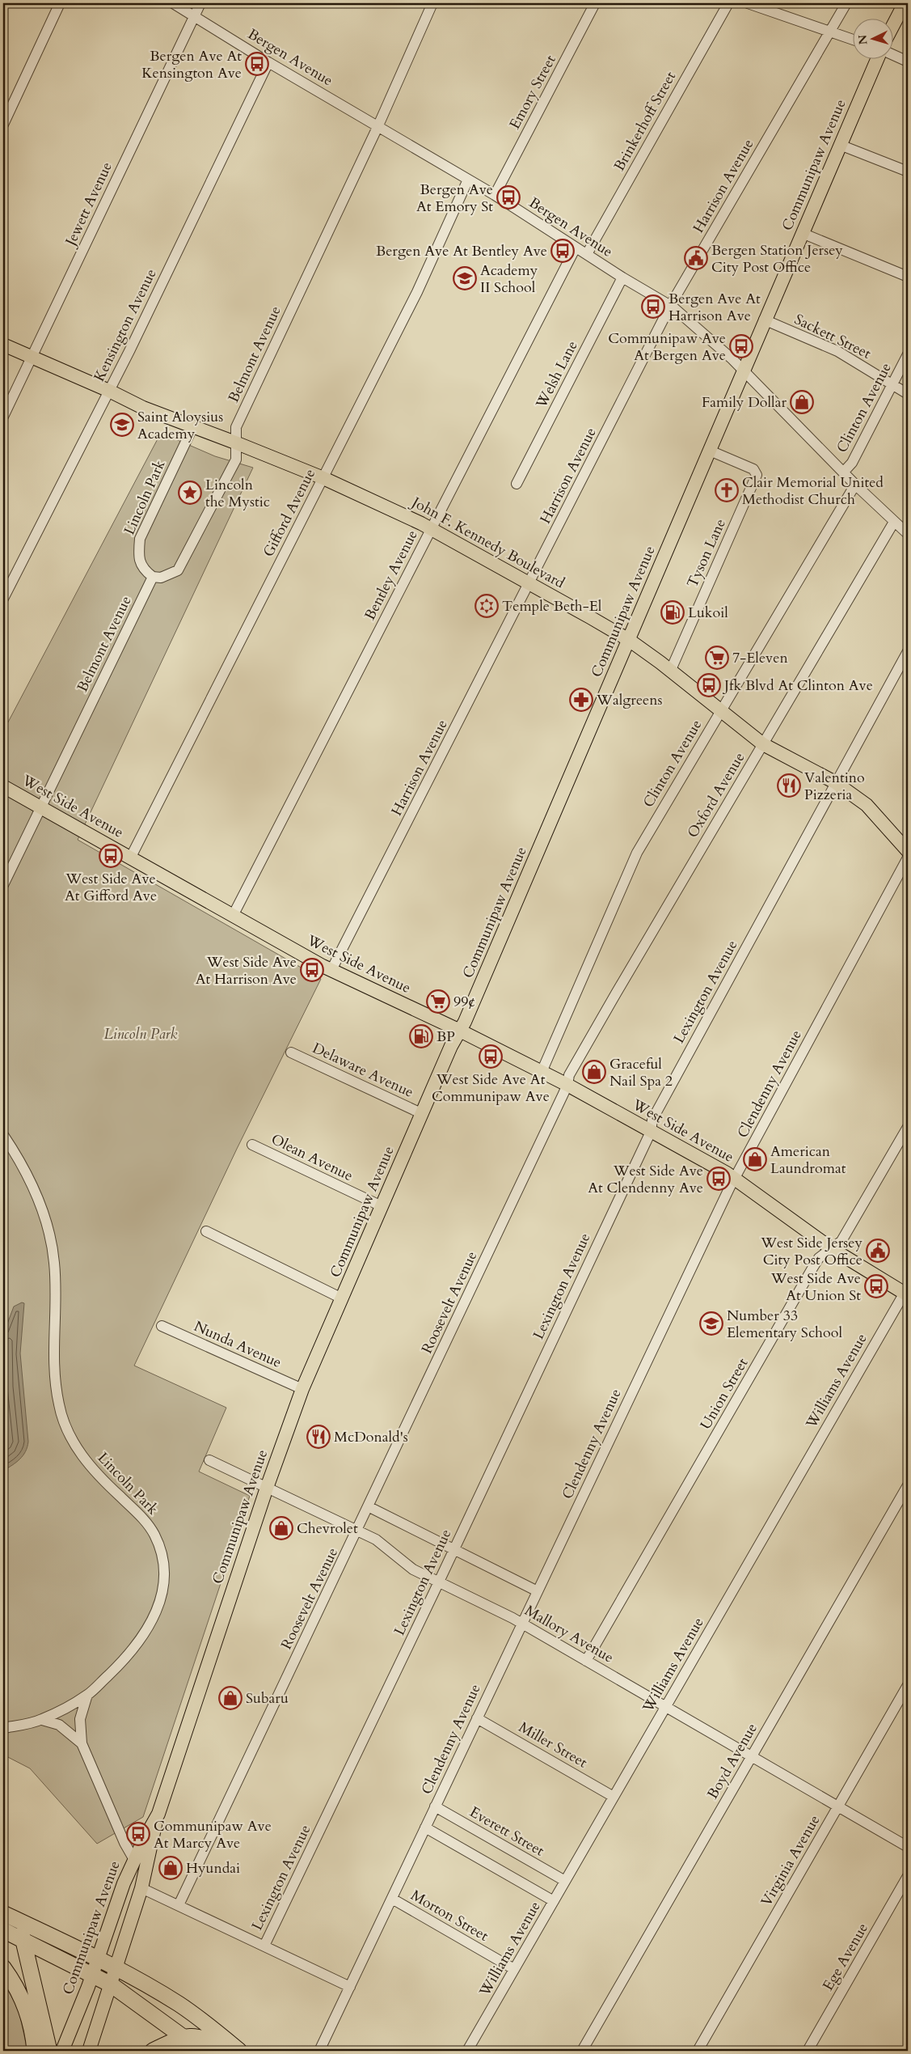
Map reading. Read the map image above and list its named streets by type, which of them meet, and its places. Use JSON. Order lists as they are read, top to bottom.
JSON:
{
  "streets": {
    "main road": ["Communipaw Avenue", "John F. Kennedy Boulevard", "West Side Avenue"],
    "street": [
      "Bergen Avenue",
      "Emory Street",
      "Brinkerhoff Street",
      "Harrison Avenue",
      "Jewett Avenue",
      "Kensington Avenue",
      "Sackett Street",
      "Belmont Avenue",
      "Welsh Lane",
      "Clinton Avenue",
      "Lincoln Park",
      "Gifford Avenue",
      "Tyson Lane",
      "Bentley Avenue",
      "Oxford Avenue",
      "Lexington Avenue",
      "Delaware Avenue",
      "Clendenny Avenue",
      "Olean Avenue",
      "Roosevelt Avenue",
      "Nunda Avenue",
      "Williams Avenue",
      "Union Street",
      "Mallory Avenue",
      "Miller Street",
      "Boyd Avenue",
      "Everett Street",
      "Virginia Avenue",
      "Morton Street",
      "Ege Avenue"
    ]
  },
  "crossings": [
    ["Bergen Avenue", "Emory Street"],
    ["Bergen Avenue", "Brinkerhoff Street"],
    ["Bergen Avenue", "Communipaw Avenue"],
    ["Bergen Avenue", "Harrison Avenue"],
    ["Bergen Avenue", "Jewett Avenue"],
    ["Bergen Avenue", "Kensington Avenue"],
    ["Bergen Avenue", "Belmont Avenue"],
    ["Bergen Avenue", "Welsh Lane"],
    ["Bergen Avenue", "Clinton Avenue"],
    ["Bergen Avenue", "Gifford Avenue"],
    ["Bergen Avenue", "Bentley Avenue"],
    ["Bergen Avenue", "Oxford Avenue"],
    ["Communipaw Avenue", "Sackett Street"],
    ["Communipaw Avenue", "John F. Kennedy Boulevard"],
    ["Communipaw Avenue", "Tyson Lane"],
    ["Communipaw Avenue", "West Side Avenue"],
    ["Communipaw Avenue", "Delaware Avenue"],
    ["Communipaw Avenue", "Olean Avenue"],
    ["Communipaw Avenue", "Nunda Avenue"],
    ["Communipaw Avenue", "Mallory Avenue"],
    ["Harrison Avenue", "John F. Kennedy Boulevard"],
    ["Harrison Avenue", "West Side Avenue"],
    ["Jewett Avenue", "John F. Kennedy Boulevard"],
    ["Kensington Avenue", "John F. Kennedy Boulevard"],
    ["Sackett Street", "Clinton Avenue"],
    ["Belmont Avenue", "Lincoln Park"],
    ["Belmont Avenue", "John F. Kennedy Boulevard"],
    ["Belmont Avenue", "West Side Avenue"],
    ["Clinton Avenue", "John F. Kennedy Boulevard"],
    ["Clinton Avenue", "West Side Avenue"],
    ["Lincoln Park", "John F. Kennedy Boulevard"],
    ["Gifford Avenue", "John F. Kennedy Boulevard"],
    ["Gifford Avenue", "West Side Avenue"],
    ["John F. Kennedy Boulevard", "Tyson Lane"],
    ["John F. Kennedy Boulevard", "Bentley Avenue"],
    ["John F. Kennedy Boulevard", "Oxford Avenue"],
    ["John F. Kennedy Boulevard", "Lexington Avenue"],
    ["Bentley Avenue", "West Side Avenue"],
    ["Oxford Avenue", "West Side Avenue"],
    ["Oxford Avenue", "Roosevelt Avenue"],
    ["West Side Avenue", "Lexington Avenue"],
    ["West Side Avenue", "Clendenny Avenue"],
    ["West Side Avenue", "Roosevelt Avenue"],
    ["West Side Avenue", "Williams Avenue"],
    ["West Side Avenue", "Union Street"],
    ["Lexington Avenue", "Mallory Avenue"],
    ["Clendenny Avenue", "Mallory Avenue"],
    ["Clendenny Avenue", "Miller Street"],
    ["Clendenny Avenue", "Everett Street"],
    ["Clendenny Avenue", "Morton Street"],
    ["Roosevelt Avenue", "Mallory Avenue"],
    ["Williams Avenue", "Mallory Avenue"],
    ["Williams Avenue", "Miller Street"],
    ["Williams Avenue", "Everett Street"],
    ["Williams Avenue", "Morton Street"],
    ["Union Street", "Mallory Avenue"],
    ["Mallory Avenue", "Boyd Avenue"],
    ["Mallory Avenue", "Virginia Avenue"]
  ],
  "parks": ["Lincoln Park"],
  "places": {
    "bus stop": [
      "Bergen Ave At Kensington Ave",
      "Bergen Ave At Emory St",
      "Bergen Ave At Bentley Ave",
      "Bergen Ave At Harrison Ave",
      "Communipaw Ave At Bergen Ave",
      "Jfk Blvd At Clinton Ave",
      "West Side Ave At Gifford Ave",
      "West Side Ave At Harrison Ave",
      "West Side Ave At Communipaw Ave",
      "West Side Ave At Clendenny Ave",
      "West Side Ave At Union St",
      "Communipaw Ave At Marcy Ave"
    ],
    "public building": ["Bergen Station Jersey City Post Office", "West Side Jersey City Post Office"],
    "school or university": ["Academy II School", "Saint Aloysius Academy", "Number 33 Elementary School"],
    "shop": [
      "Family Dollar",
      "Graceful Nail Spa 2",
      "American Laundromat",
      "Chevrolet",
      "Subaru",
      "Hyundai"
    ],
    "church": ["Clair Memorial United Methodist Church"],
    "place": ["Lincoln the Mystic"],
    "synagogue": ["Temple Beth-El"],
    "fuel station": ["Lukoil", "BP"],
    "supermarket": ["7-Eleven", "99¢"],
    "pharmacy": ["Walgreens"],
    "restaurant": ["Valentino Pizzeria", "McDonald's"]
  },
  "north": "left"
}
